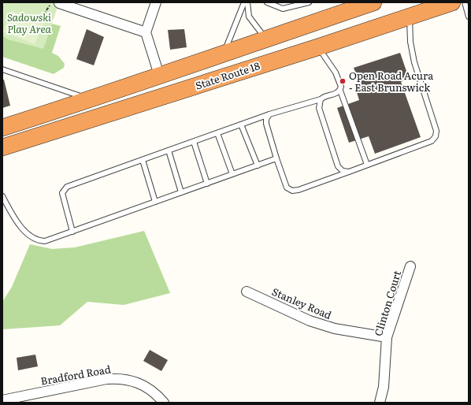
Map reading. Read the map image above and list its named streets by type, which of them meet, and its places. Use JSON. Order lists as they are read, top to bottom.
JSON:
{
  "streets": {
    "highway": ["State Route 18"],
    "street": ["Stanley Road", "Clinton Court", "Bradford Road"]
  },
  "crossings": [
    ["Stanley Road", "Clinton Court"]
  ],
  "parks": ["Sadowski Play Area"],
  "places": ["Open Road Acura - East Brunswick"]
}
